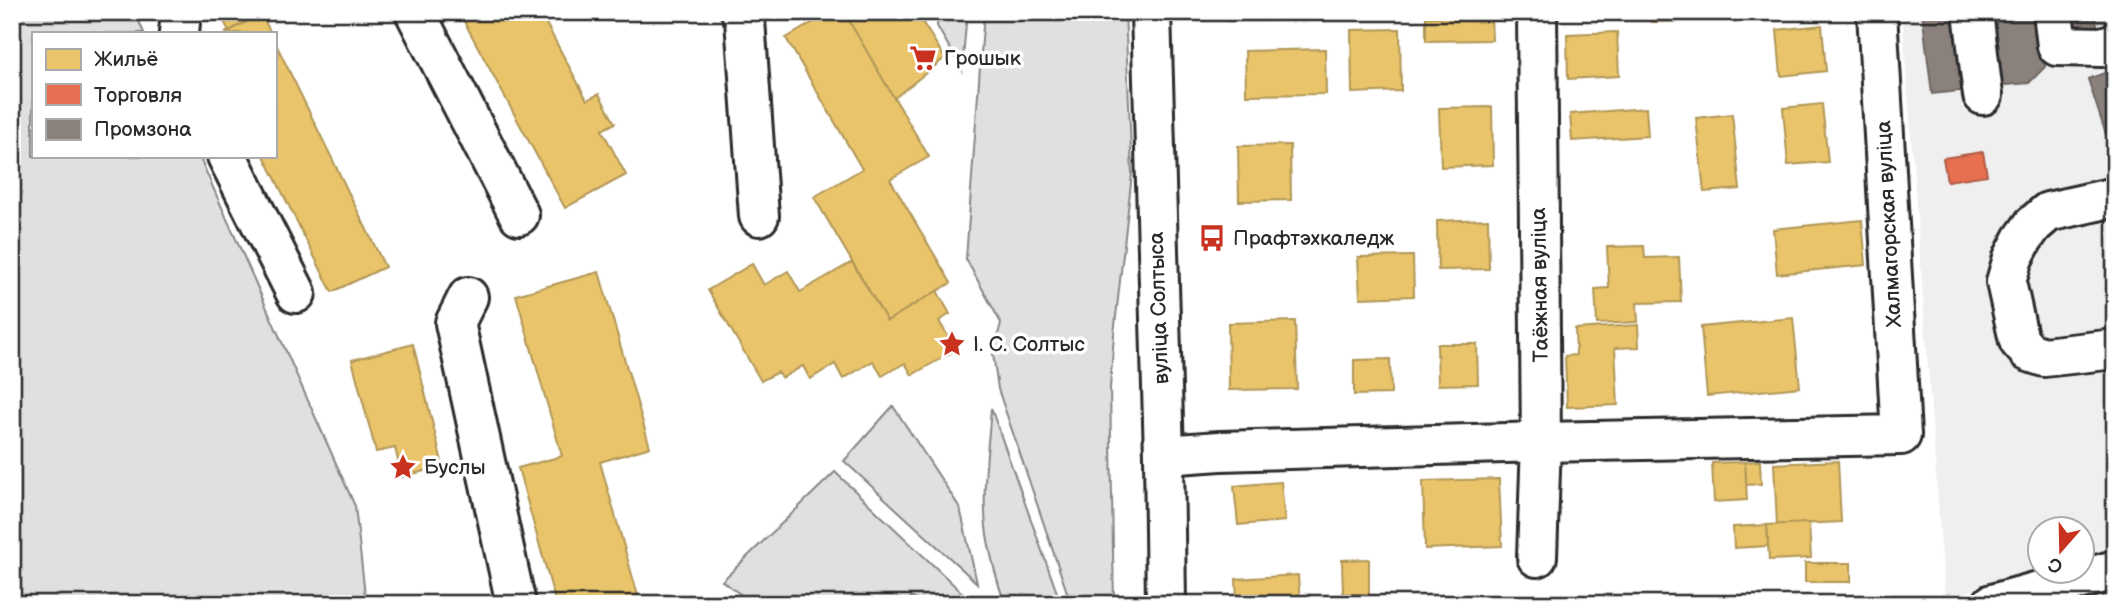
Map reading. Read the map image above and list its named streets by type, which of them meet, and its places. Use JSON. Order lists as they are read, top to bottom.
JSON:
{
  "streets": {
    "street": ["Халмагорская вуліца", "Таёжная вуліца", "вуліца Солтыса"]
  },
  "crossings": [
    ["Халмагорская вуліца", "Таёжная вуліца"]
  ],
  "places": {
    "supermarket": ["Грошык"],
    "bus stop": ["Прафтэхкаледж"],
    "place": ["І. С. Солтыс", "Буслы"]
  },
  "legend": ["Жильё", "Торговля", "Промзона"],
  "north": "bottom"
}
